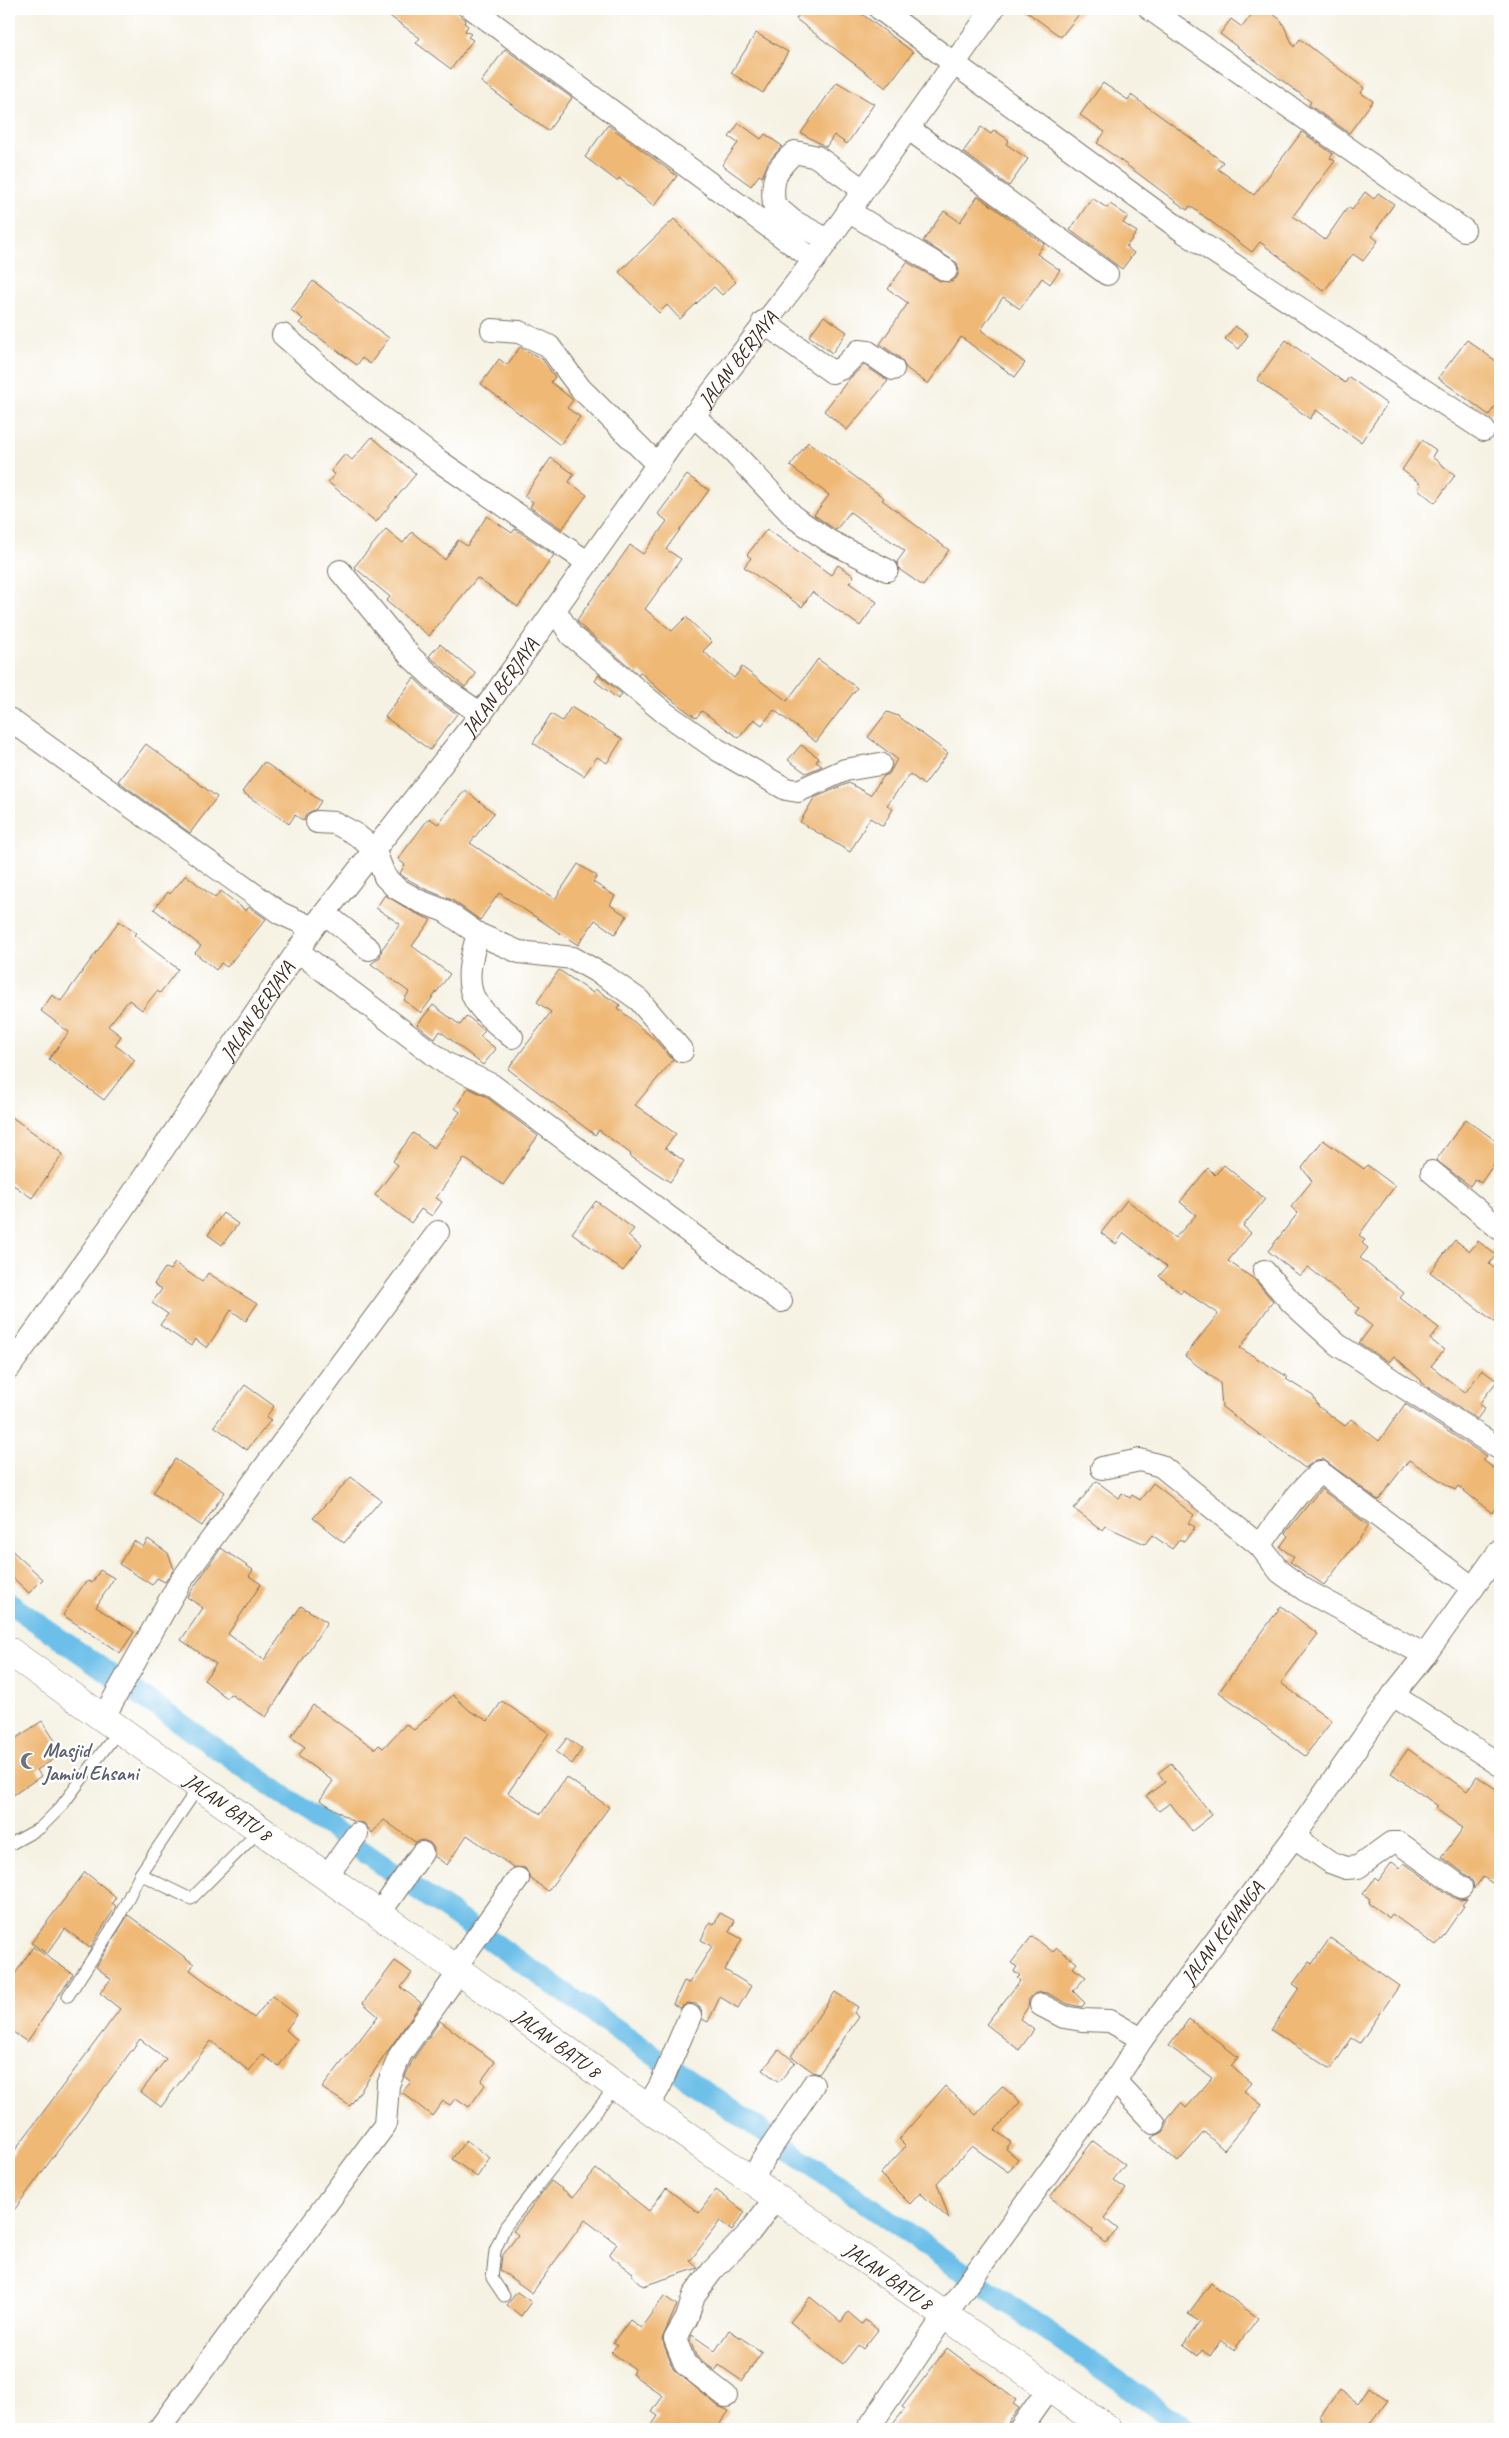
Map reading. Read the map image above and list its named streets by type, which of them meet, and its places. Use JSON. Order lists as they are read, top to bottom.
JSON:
{
  "streets": {
    "street": ["JALAN BERJAYA", "JALAN BATU 8", "JALAN KENANGA"]
  },
  "crossings": [
    ["JALAN BATU 8", "JALAN KENANGA"]
  ],
  "places": {
    "mosque": ["Masjid Jamiul Ehsani"]
  }
}
